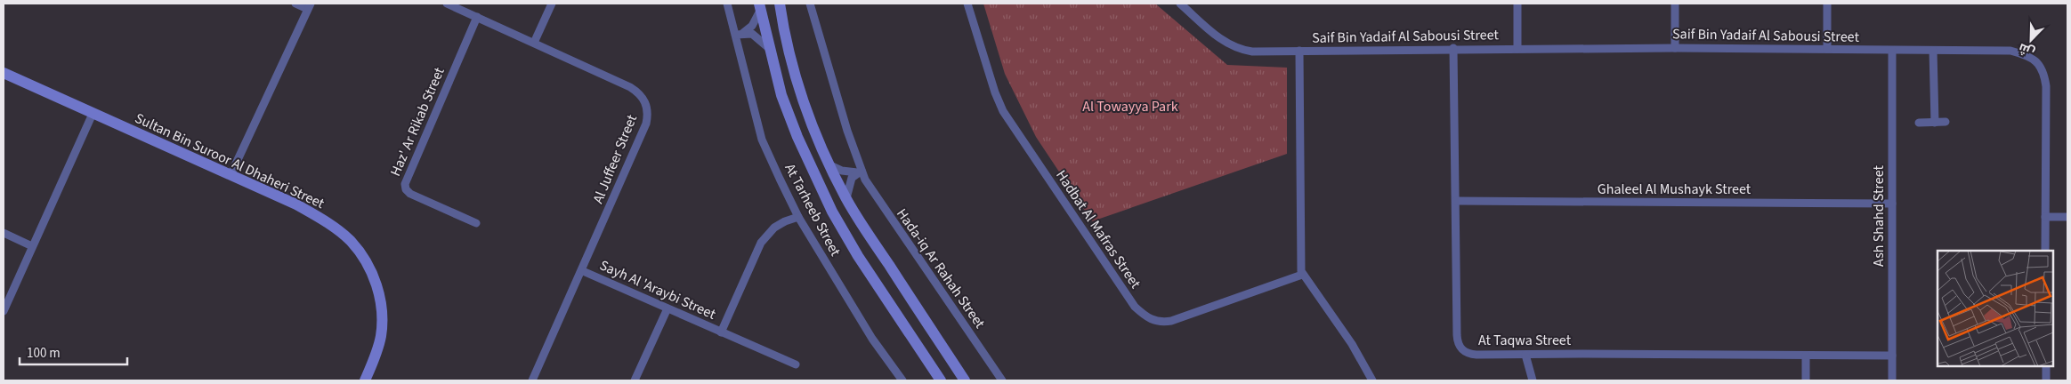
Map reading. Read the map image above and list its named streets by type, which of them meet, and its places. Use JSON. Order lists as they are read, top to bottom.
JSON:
{
  "streets": {
    "main road": ["Sultan Bin Suroor Al Dhaheri Street"],
    "street": [
      "Saif Bin Yadaif Al Sabousi Street",
      "Haz' Ar Rikab Street",
      "Al Juffeer Street",
      "Ghaleel Al Mushayk Street",
      "At Tarheeb Street",
      "Ash Shahd Street",
      "Hadbat Al Mafras Street",
      "Hada-iq Ar Rahah Street",
      "Sayh Al 'Araybi Street",
      "At Taqwa Street"
    ]
  },
  "crossings": [
    ["Saif Bin Yadaif Al Sabousi Street", "Ash Shahd Street"],
    ["Saif Bin Yadaif Al Sabousi Street", "Hadbat Al Mafras Street"],
    ["Saif Bin Yadaif Al Sabousi Street", "At Taqwa Street"],
    ["Haz' Ar Rikab Street", "Al Juffeer Street"],
    ["Al Juffeer Street", "Sayh Al 'Araybi Street"],
    ["Ghaleel Al Mushayk Street", "Ash Shahd Street"],
    ["Ghaleel Al Mushayk Street", "At Taqwa Street"],
    ["At Tarheeb Street", "Sayh Al 'Araybi Street"],
    ["Ash Shahd Street", "At Taqwa Street"]
  ],
  "parks": ["Al Towayya Park"],
  "scale_bar": "100 m",
  "north": "bottom left"
}
